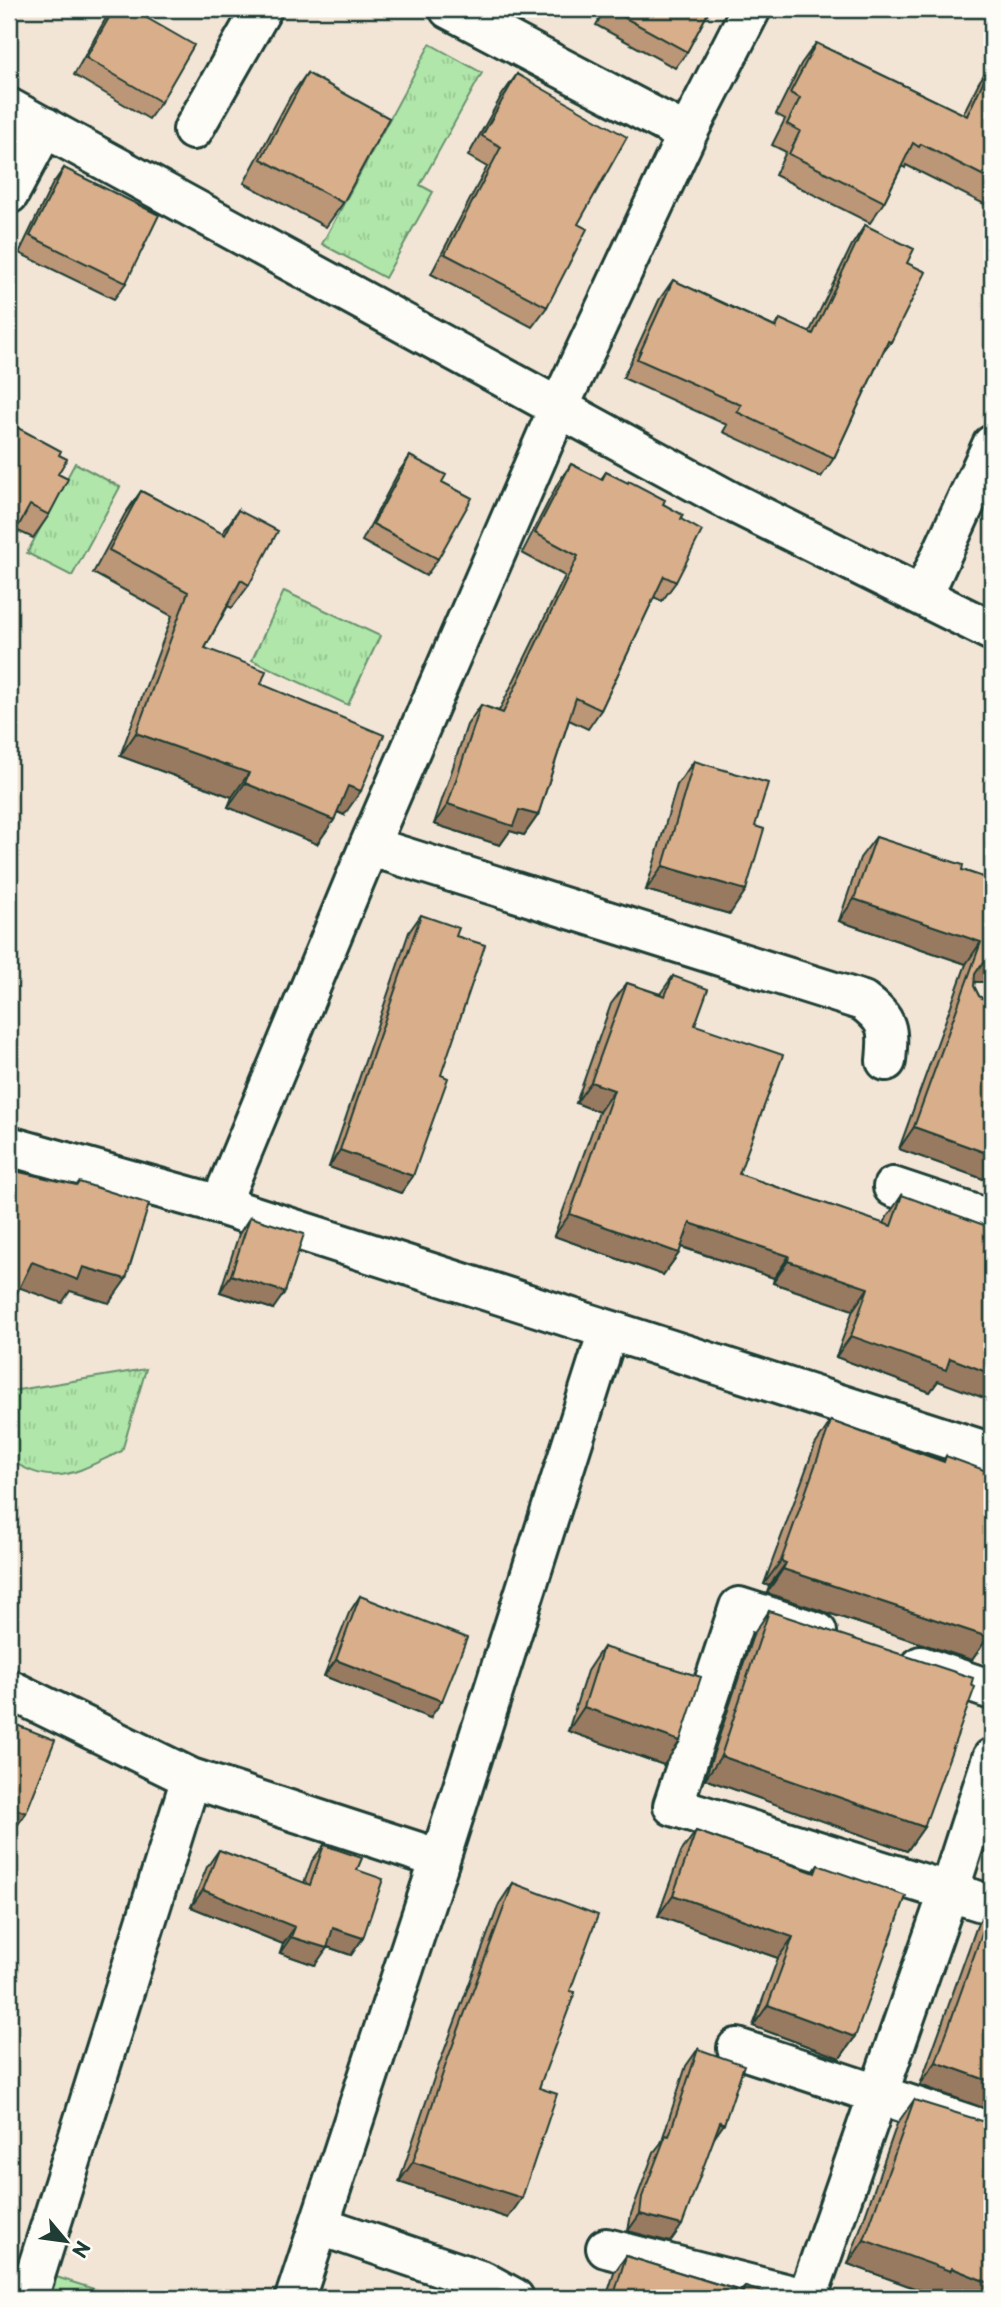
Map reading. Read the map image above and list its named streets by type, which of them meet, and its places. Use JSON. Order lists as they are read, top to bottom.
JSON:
{
  "north": "bottom right"
}
